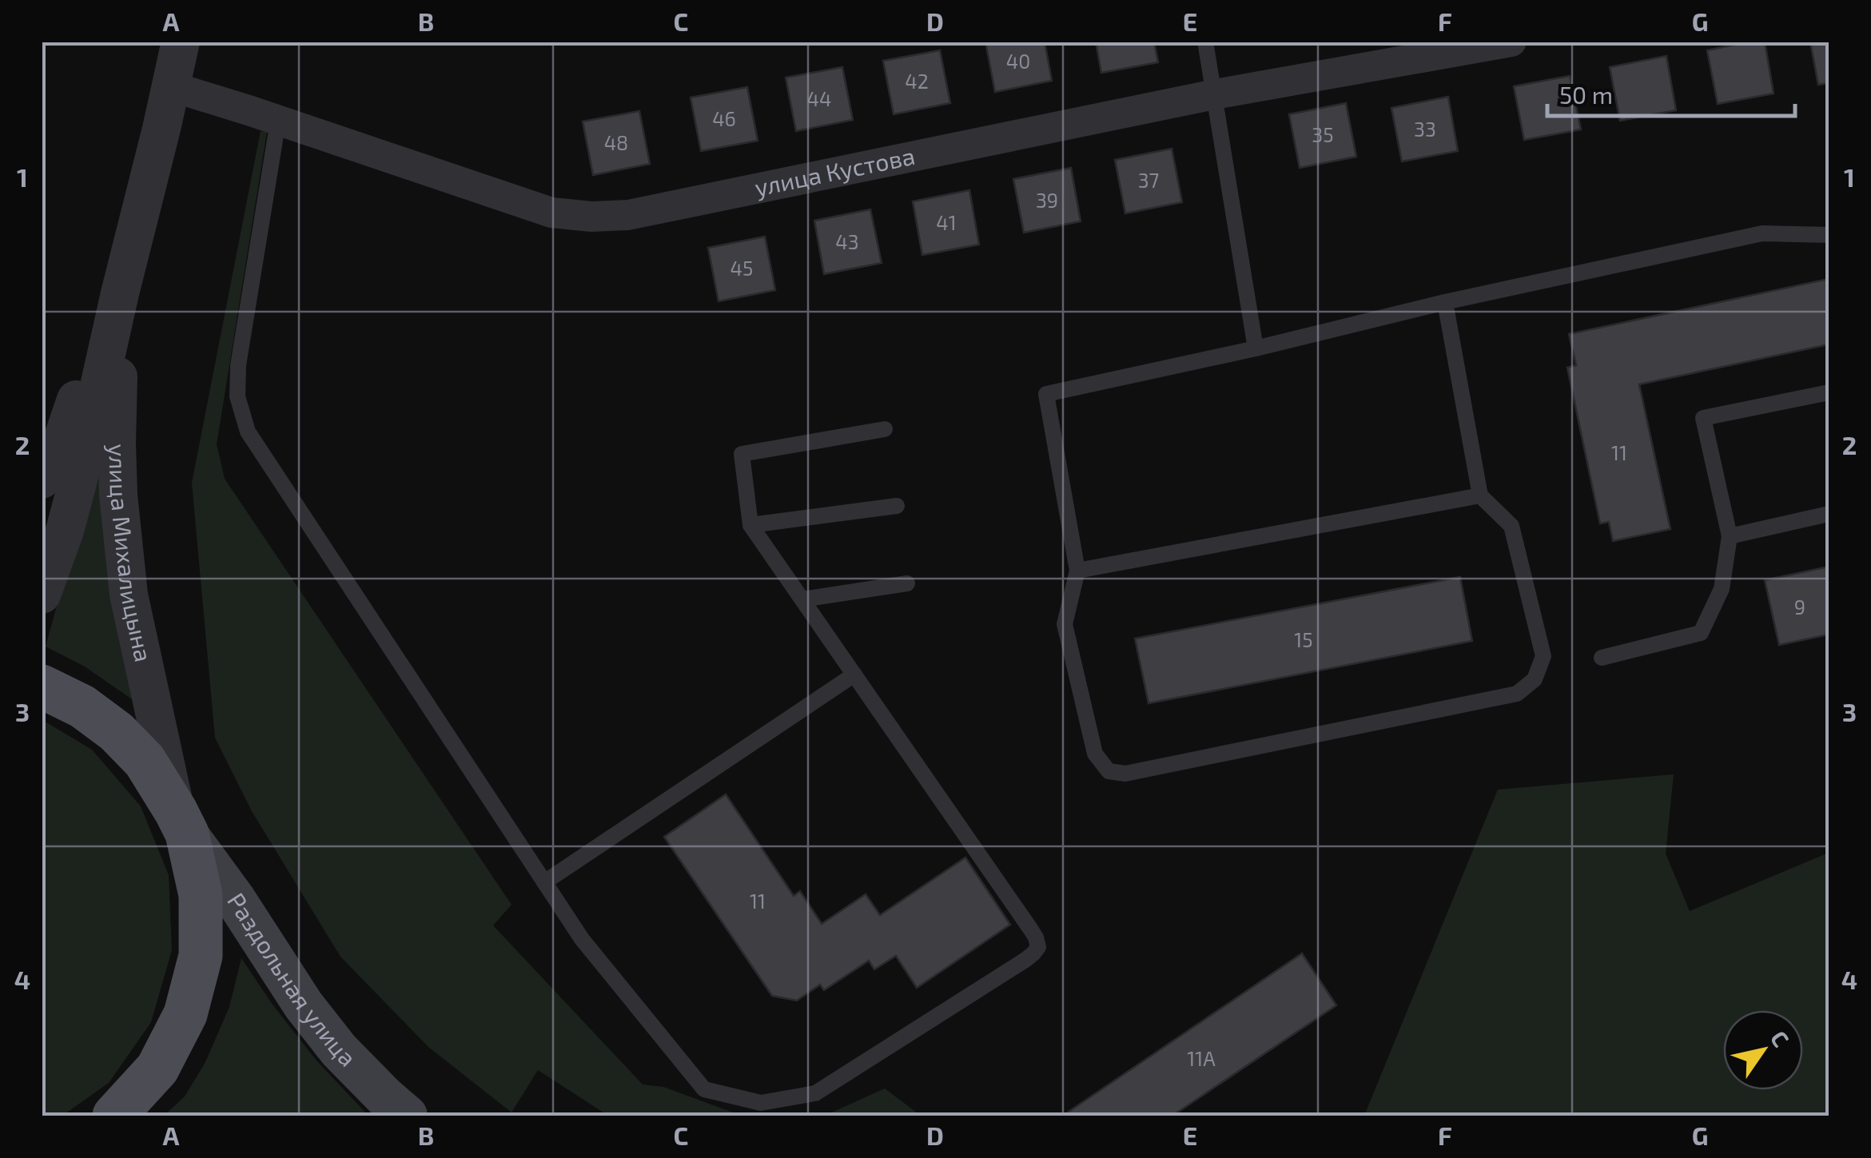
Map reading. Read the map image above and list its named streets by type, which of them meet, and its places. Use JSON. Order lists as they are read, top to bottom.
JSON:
{
  "streets": {
    "main road": ["Раздольная улица"],
    "street": ["улица Кустова", "улица Михалицына"]
  },
  "crossings": [
    ["улица Кустова", "улица Михалицына"],
    ["улица Михалицына", "Раздольная улица"]
  ],
  "house_numbers": [
    "40",
    "42",
    "44",
    "46",
    "33",
    "35",
    "48",
    "37",
    "39",
    "41",
    "43",
    "45",
    "11",
    "9",
    "15",
    "11",
    "11А"
  ],
  "scale_bar": "50 m",
  "north": "top right",
  "grid": {
    "columns": [
      "A",
      "B",
      "C",
      "D",
      "E",
      "F",
      "G"
    ],
    "rows": [
      "1",
      "2",
      "3",
      "4"
    ]
  }
}
